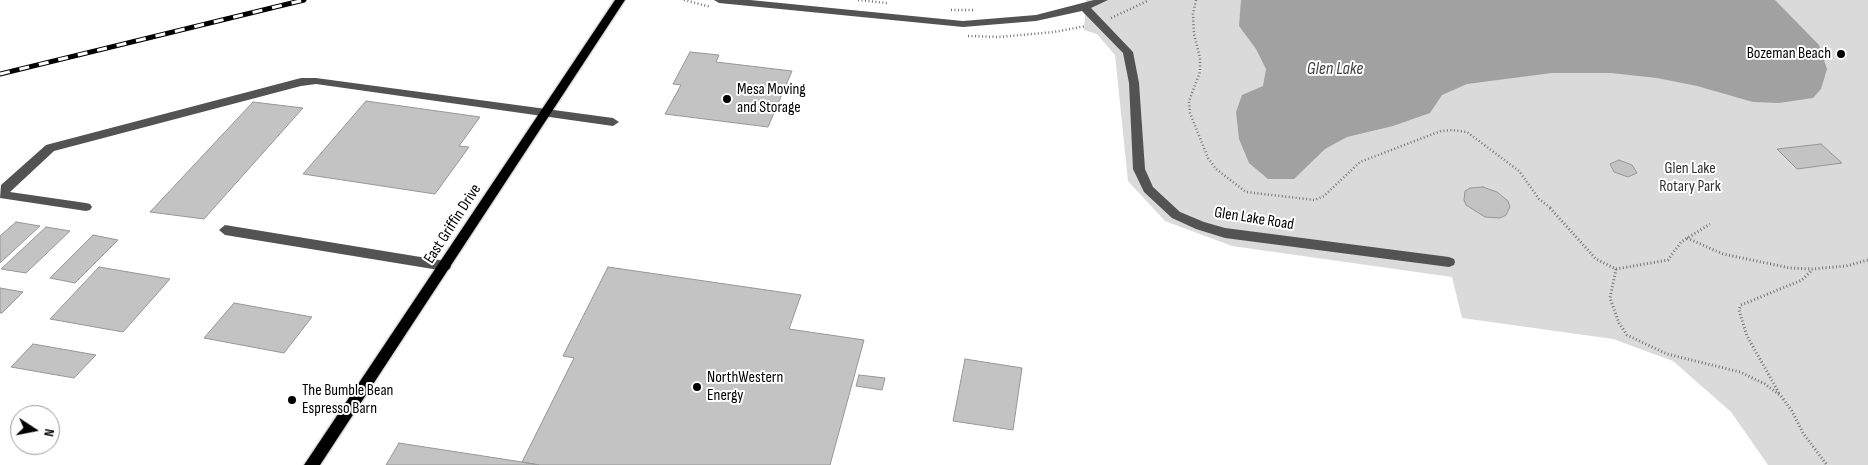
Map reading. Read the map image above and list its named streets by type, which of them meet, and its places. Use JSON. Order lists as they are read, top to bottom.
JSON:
{
  "streets": {
    "main road": ["East Griffin Drive"],
    "street": ["Glen Lake Road"]
  },
  "water": ["Glen Lake"],
  "parks": ["Glen Lake Rotary Park"],
  "places": [
    "Bozeman Beach",
    "Mesa Moving and Storage",
    "NorthWestern Energy",
    "The Bumble Bean Espresso Barn"
  ],
  "north": "right"
}
